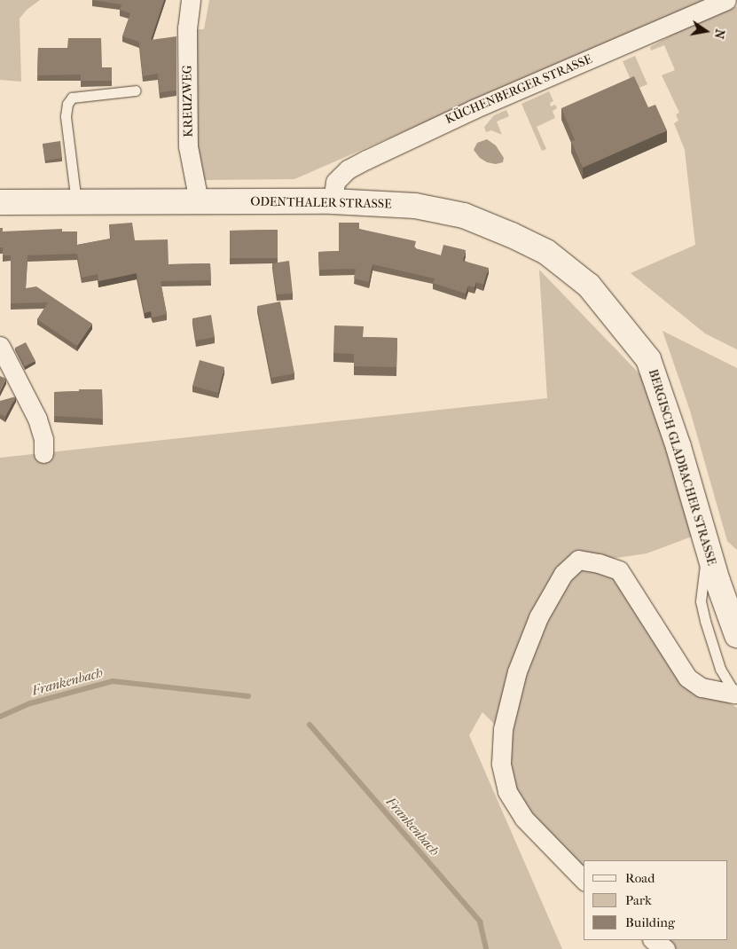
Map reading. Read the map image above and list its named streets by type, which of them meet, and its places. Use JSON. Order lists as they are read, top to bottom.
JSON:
{
  "streets": {
    "main road": ["ODENTHALER STRASSE", "BERGISCH GLADBACHER STRASSE"],
    "street": ["KÜCHENBERGER STRASSE", "KREUZWEG"]
  },
  "crossings": [
    ["KÜCHENBERGER STRASSE", "ODENTHALER STRASSE"],
    ["KREUZWEG", "ODENTHALER STRASSE"],
    ["ODENTHALER STRASSE", "BERGISCH GLADBACHER STRASSE"]
  ],
  "water": ["Frankenbach"],
  "legend": ["Road", "Park", "Building"],
  "north": "right"
}
